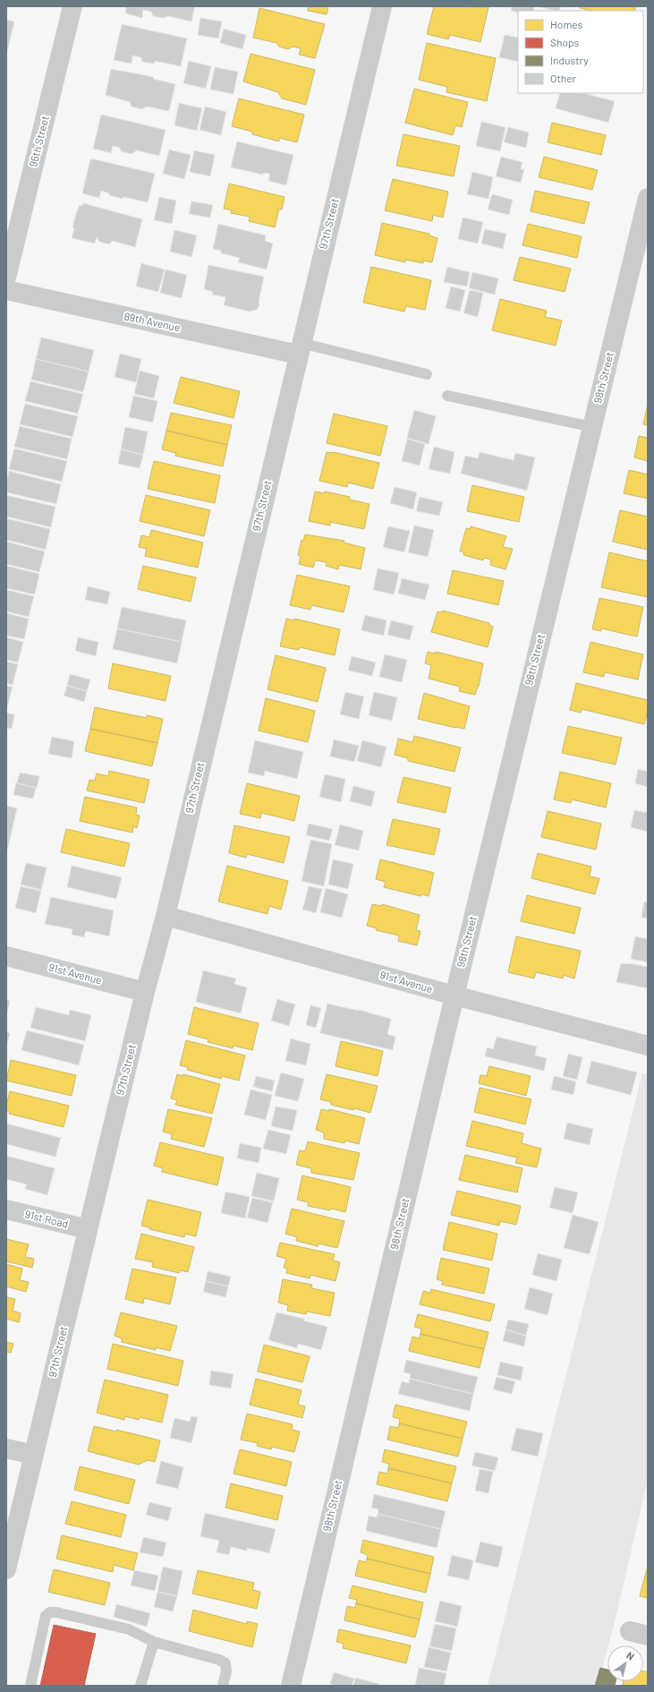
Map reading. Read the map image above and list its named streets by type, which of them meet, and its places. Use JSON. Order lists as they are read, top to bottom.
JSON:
{
  "streets": {
    "street": [
      "96th Street",
      "97th Street",
      "89th Avenue",
      "98th Street",
      "91st Avenue",
      "91st Road"
    ]
  },
  "crossings": [
    ["97th Street", "89th Avenue"],
    ["97th Street", "91st Avenue"],
    ["97th Street", "91st Road"],
    ["98th Street", "91st Avenue"]
  ],
  "legend": [
    "Homes",
    "Shops",
    "Industry",
    "Other"
  ],
  "north": "top right"
}
